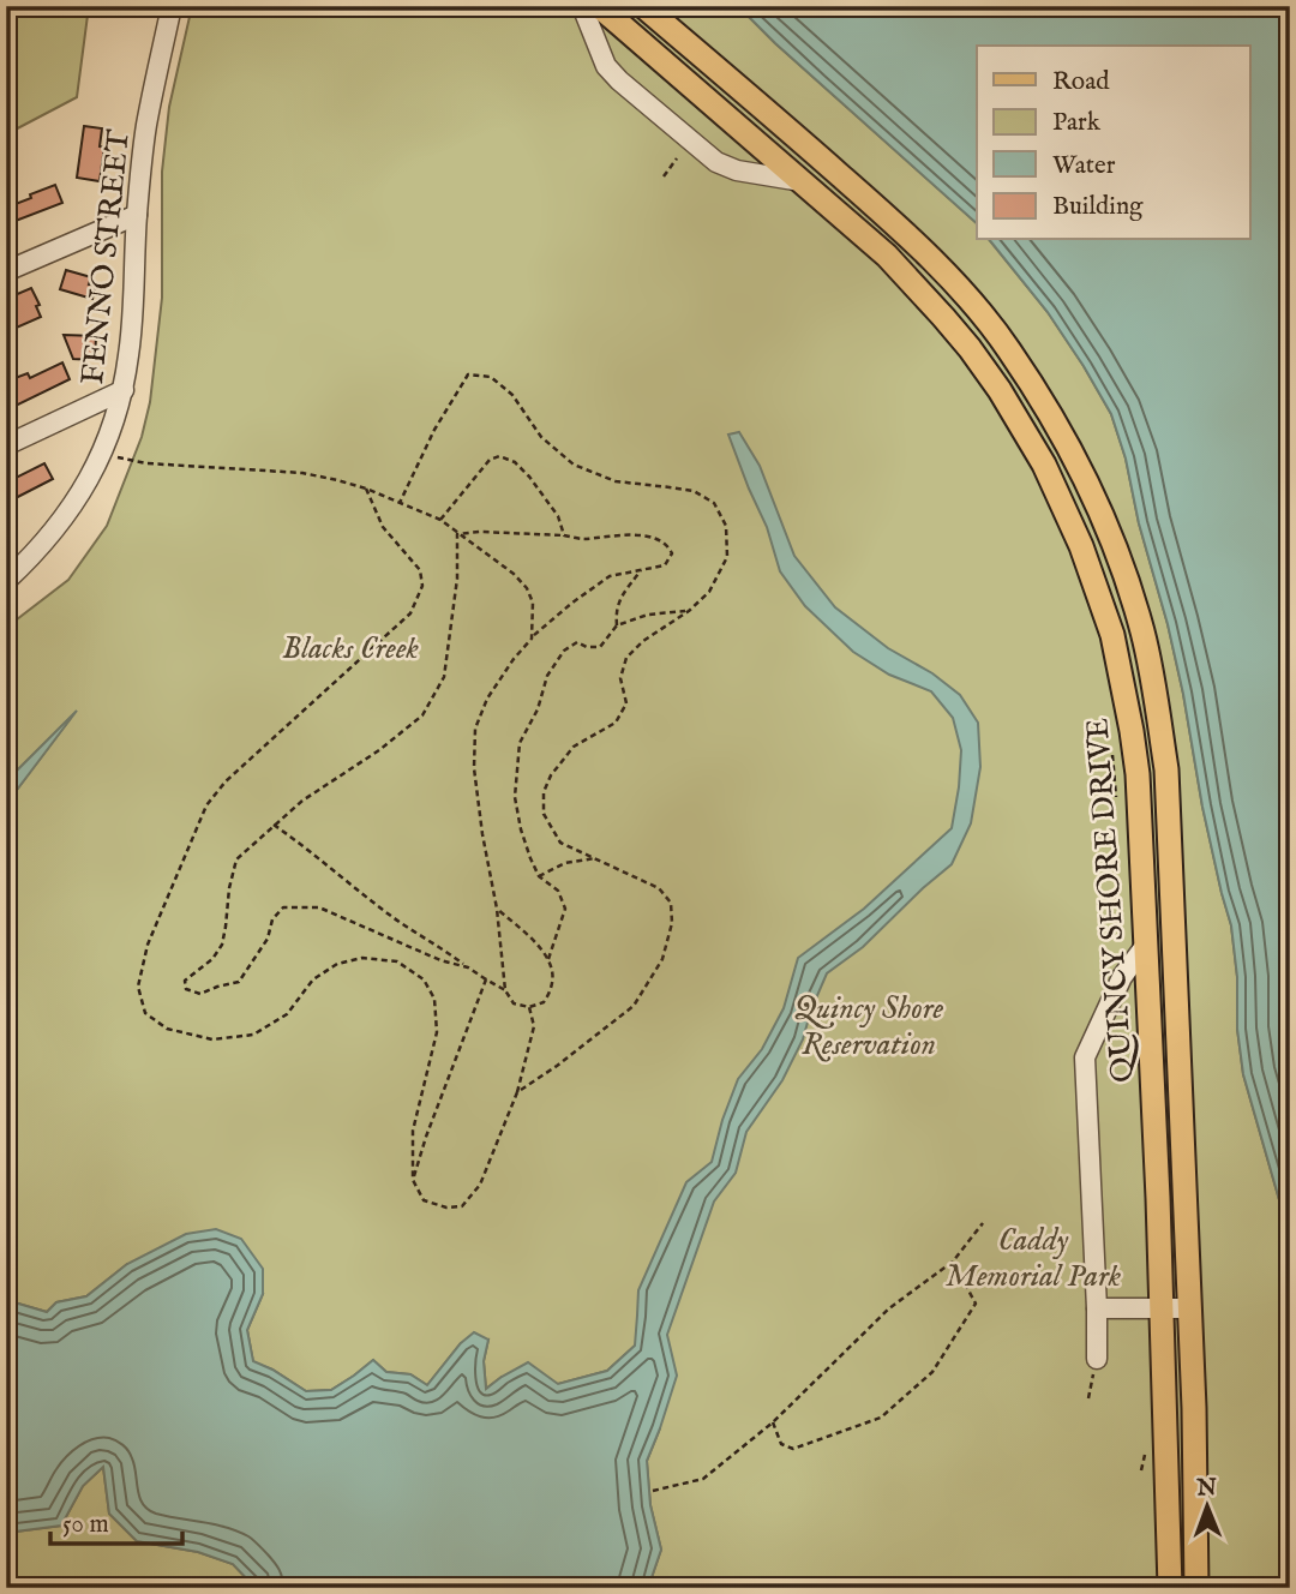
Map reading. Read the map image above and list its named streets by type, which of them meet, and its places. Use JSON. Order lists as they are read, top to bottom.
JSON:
{
  "streets": {
    "main road": ["QUINCY SHORE DRIVE"],
    "street": ["FENNO STREET"]
  },
  "parks": ["Blacks Creek", "Quincy Shore Reservation", "Caddy Memorial Park"],
  "legend": [
    "Road",
    "Park",
    "Water",
    "Building"
  ],
  "scale_bar": "50 m",
  "north": "top"
}
